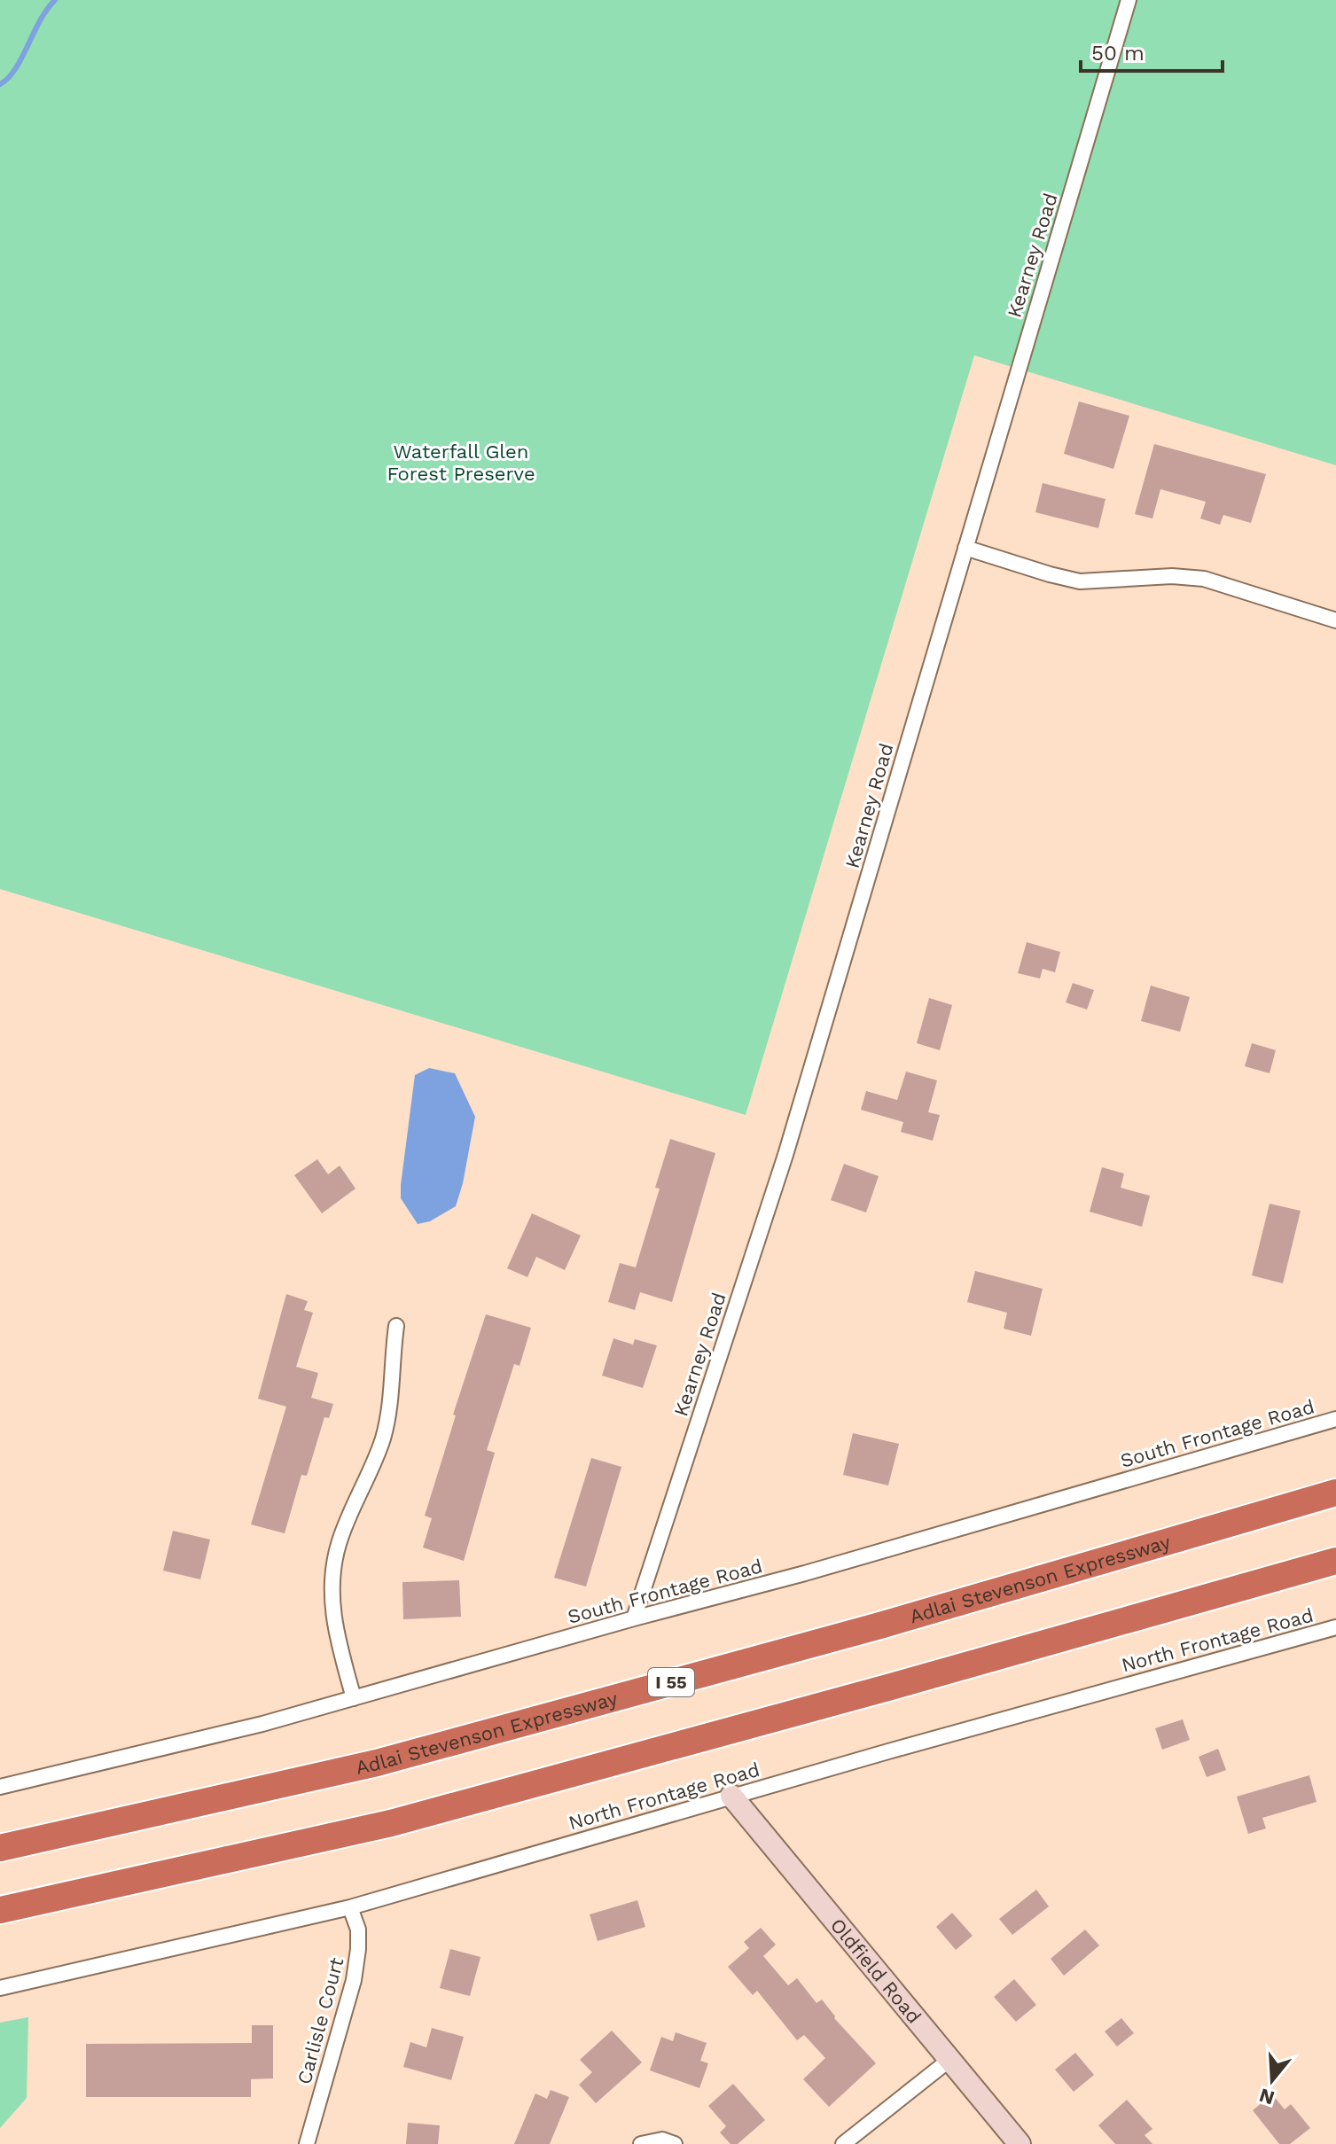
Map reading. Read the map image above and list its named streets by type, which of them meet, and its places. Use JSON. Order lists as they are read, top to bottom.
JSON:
{
  "streets": {
    "highway": ["Adlai Stevenson Expressway", "I 55"],
    "street": [
      "Kearney Road",
      "South Frontage Road",
      "North Frontage Road",
      "Oldfield Road",
      "Carlisle Court"
    ]
  },
  "crossings": [
    ["Kearney Road", "South Frontage Road"],
    ["North Frontage Road", "Oldfield Road"],
    ["North Frontage Road", "Carlisle Court"]
  ],
  "parks": ["Waterfall Glen Forest Preserve"],
  "scale_bar": "50 m",
  "north": "bottom"
}
